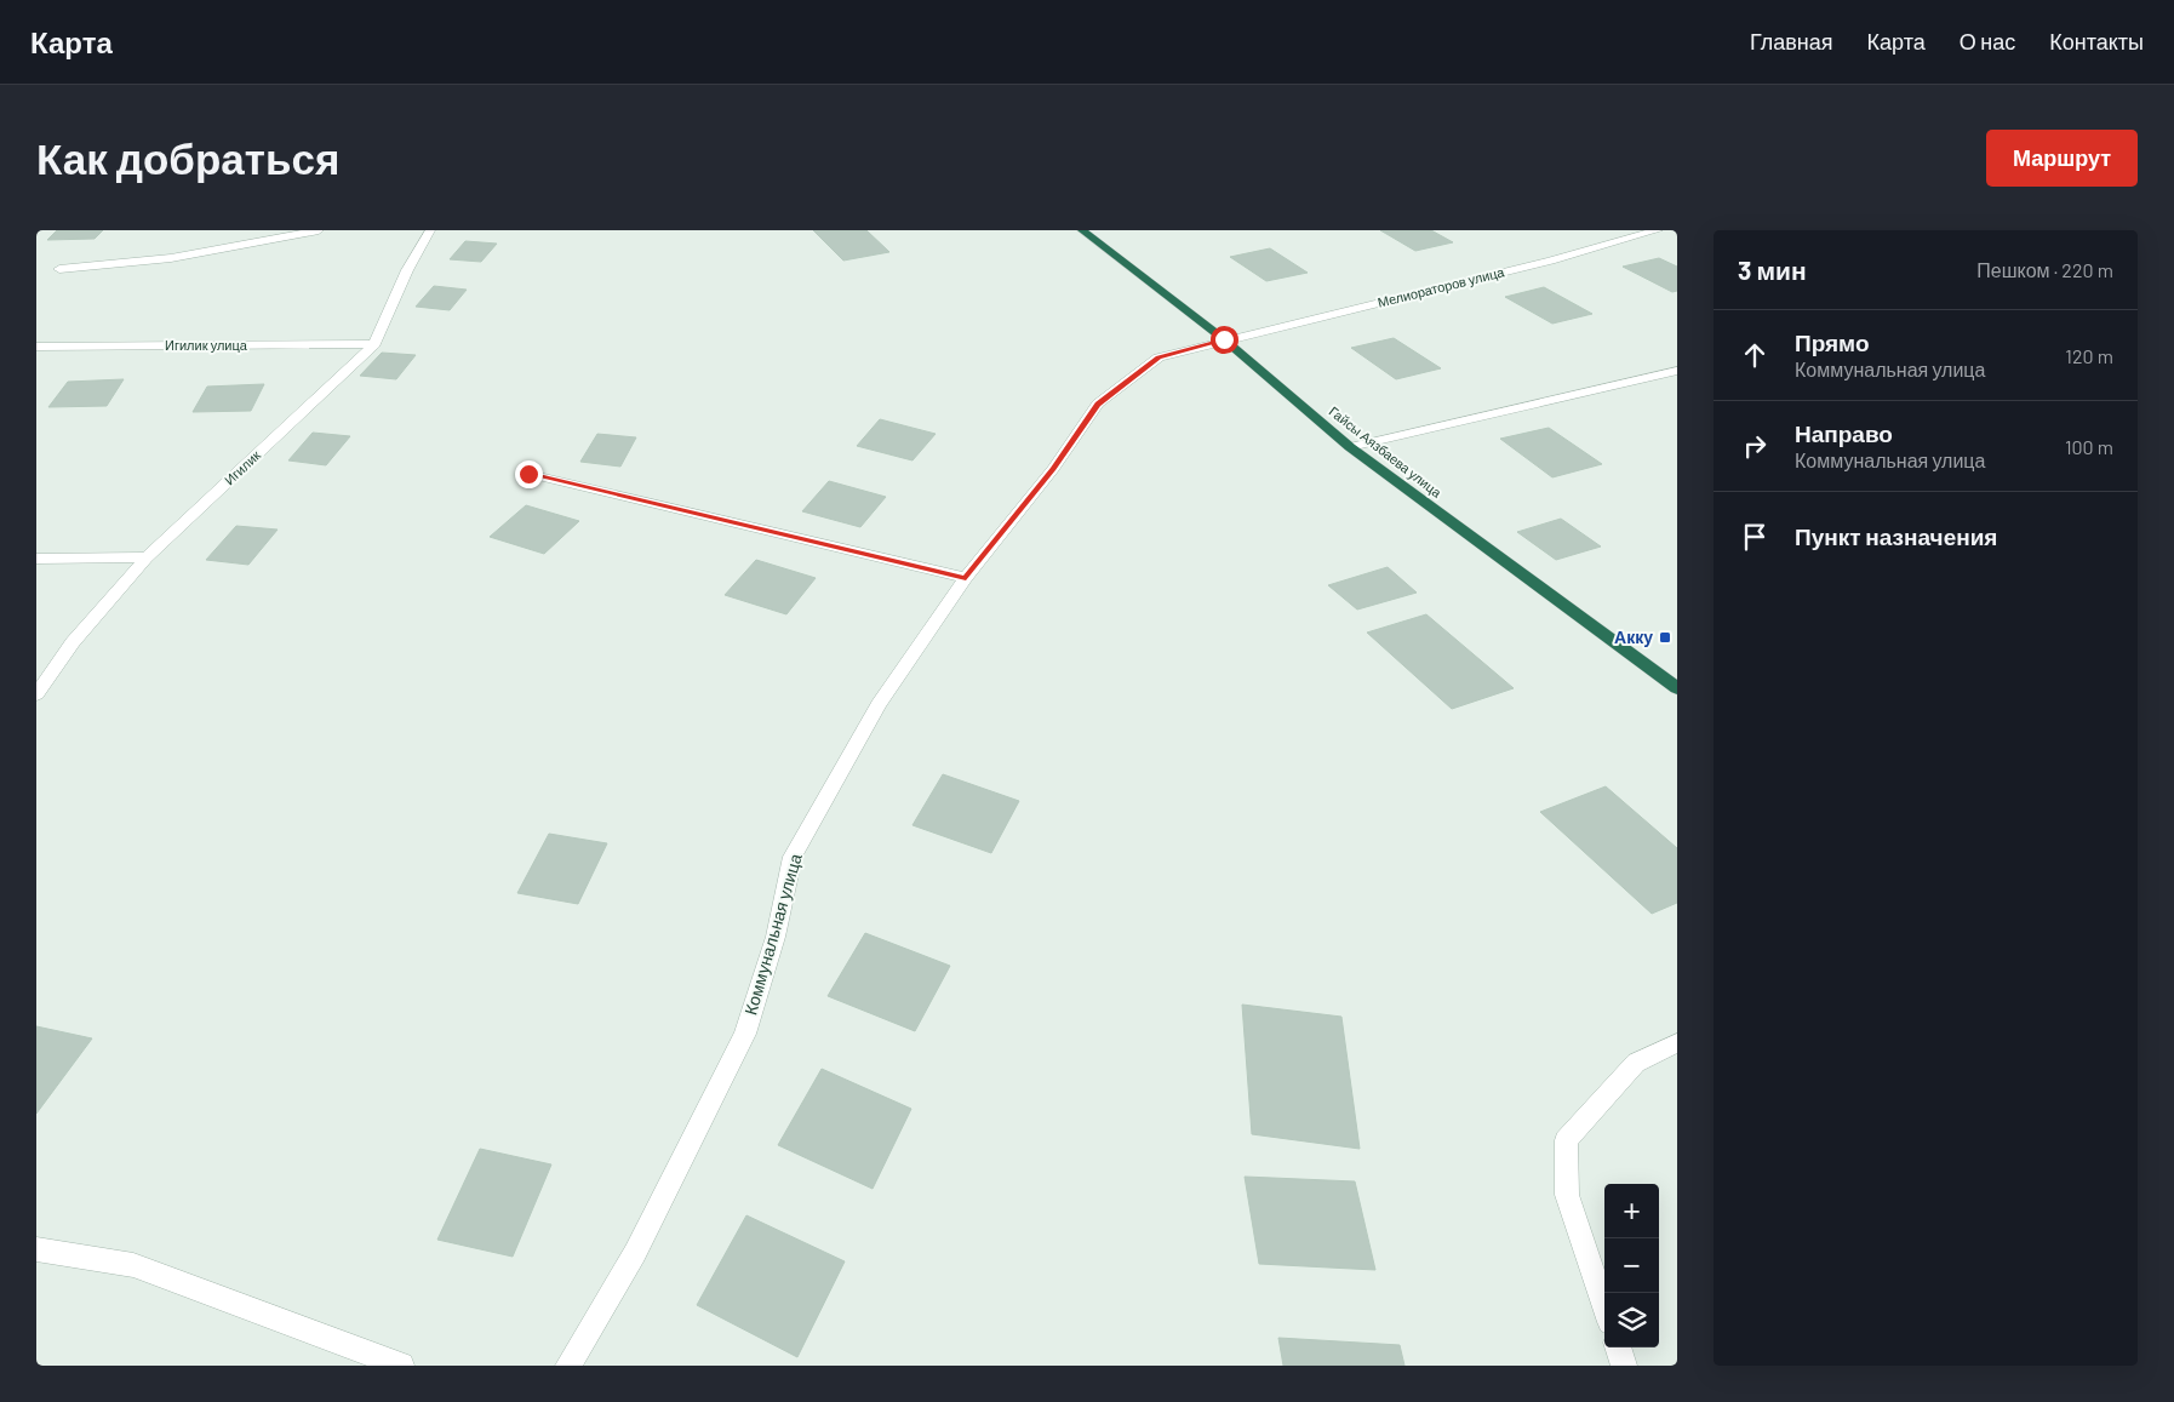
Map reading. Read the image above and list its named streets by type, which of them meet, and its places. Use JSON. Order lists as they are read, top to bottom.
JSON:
{
  "streets": {
    "highway": ["Гайсы Аязбаева улица"],
    "street": [
      "Мелиораторов улица",
      "Игилик улица",
      "Игилик",
      "Коммунальная улица"
    ]
  },
  "crossings": [
    ["Мелиораторов улица", "Гайсы Аязбаева улица"],
    ["Мелиораторов улица", "Коммунальная улица"],
    ["Игилик улица", "Игилик"],
    ["Гайсы Аязбаева улица", "Коммунальная улица"]
  ],
  "places": {
    "transit": ["Акку"]
  },
  "page": {
    "header": "Карта",
    "nav": [
      "Главная",
      "Карта",
      "О нас",
      "Контакты"
    ],
    "buttons": "Маршрут",
    "title": "Как добраться",
    "heading": ["3 мин", "Пешком · 220 m"],
    "list": [
      ["Прямо", "Коммунальная улица", "120 m"],
      ["Направо", "Коммунальная улица", "100 m"],
      "Пункт назначения"
    ],
    "map_buttons": ["+", "−"]
  }
}
